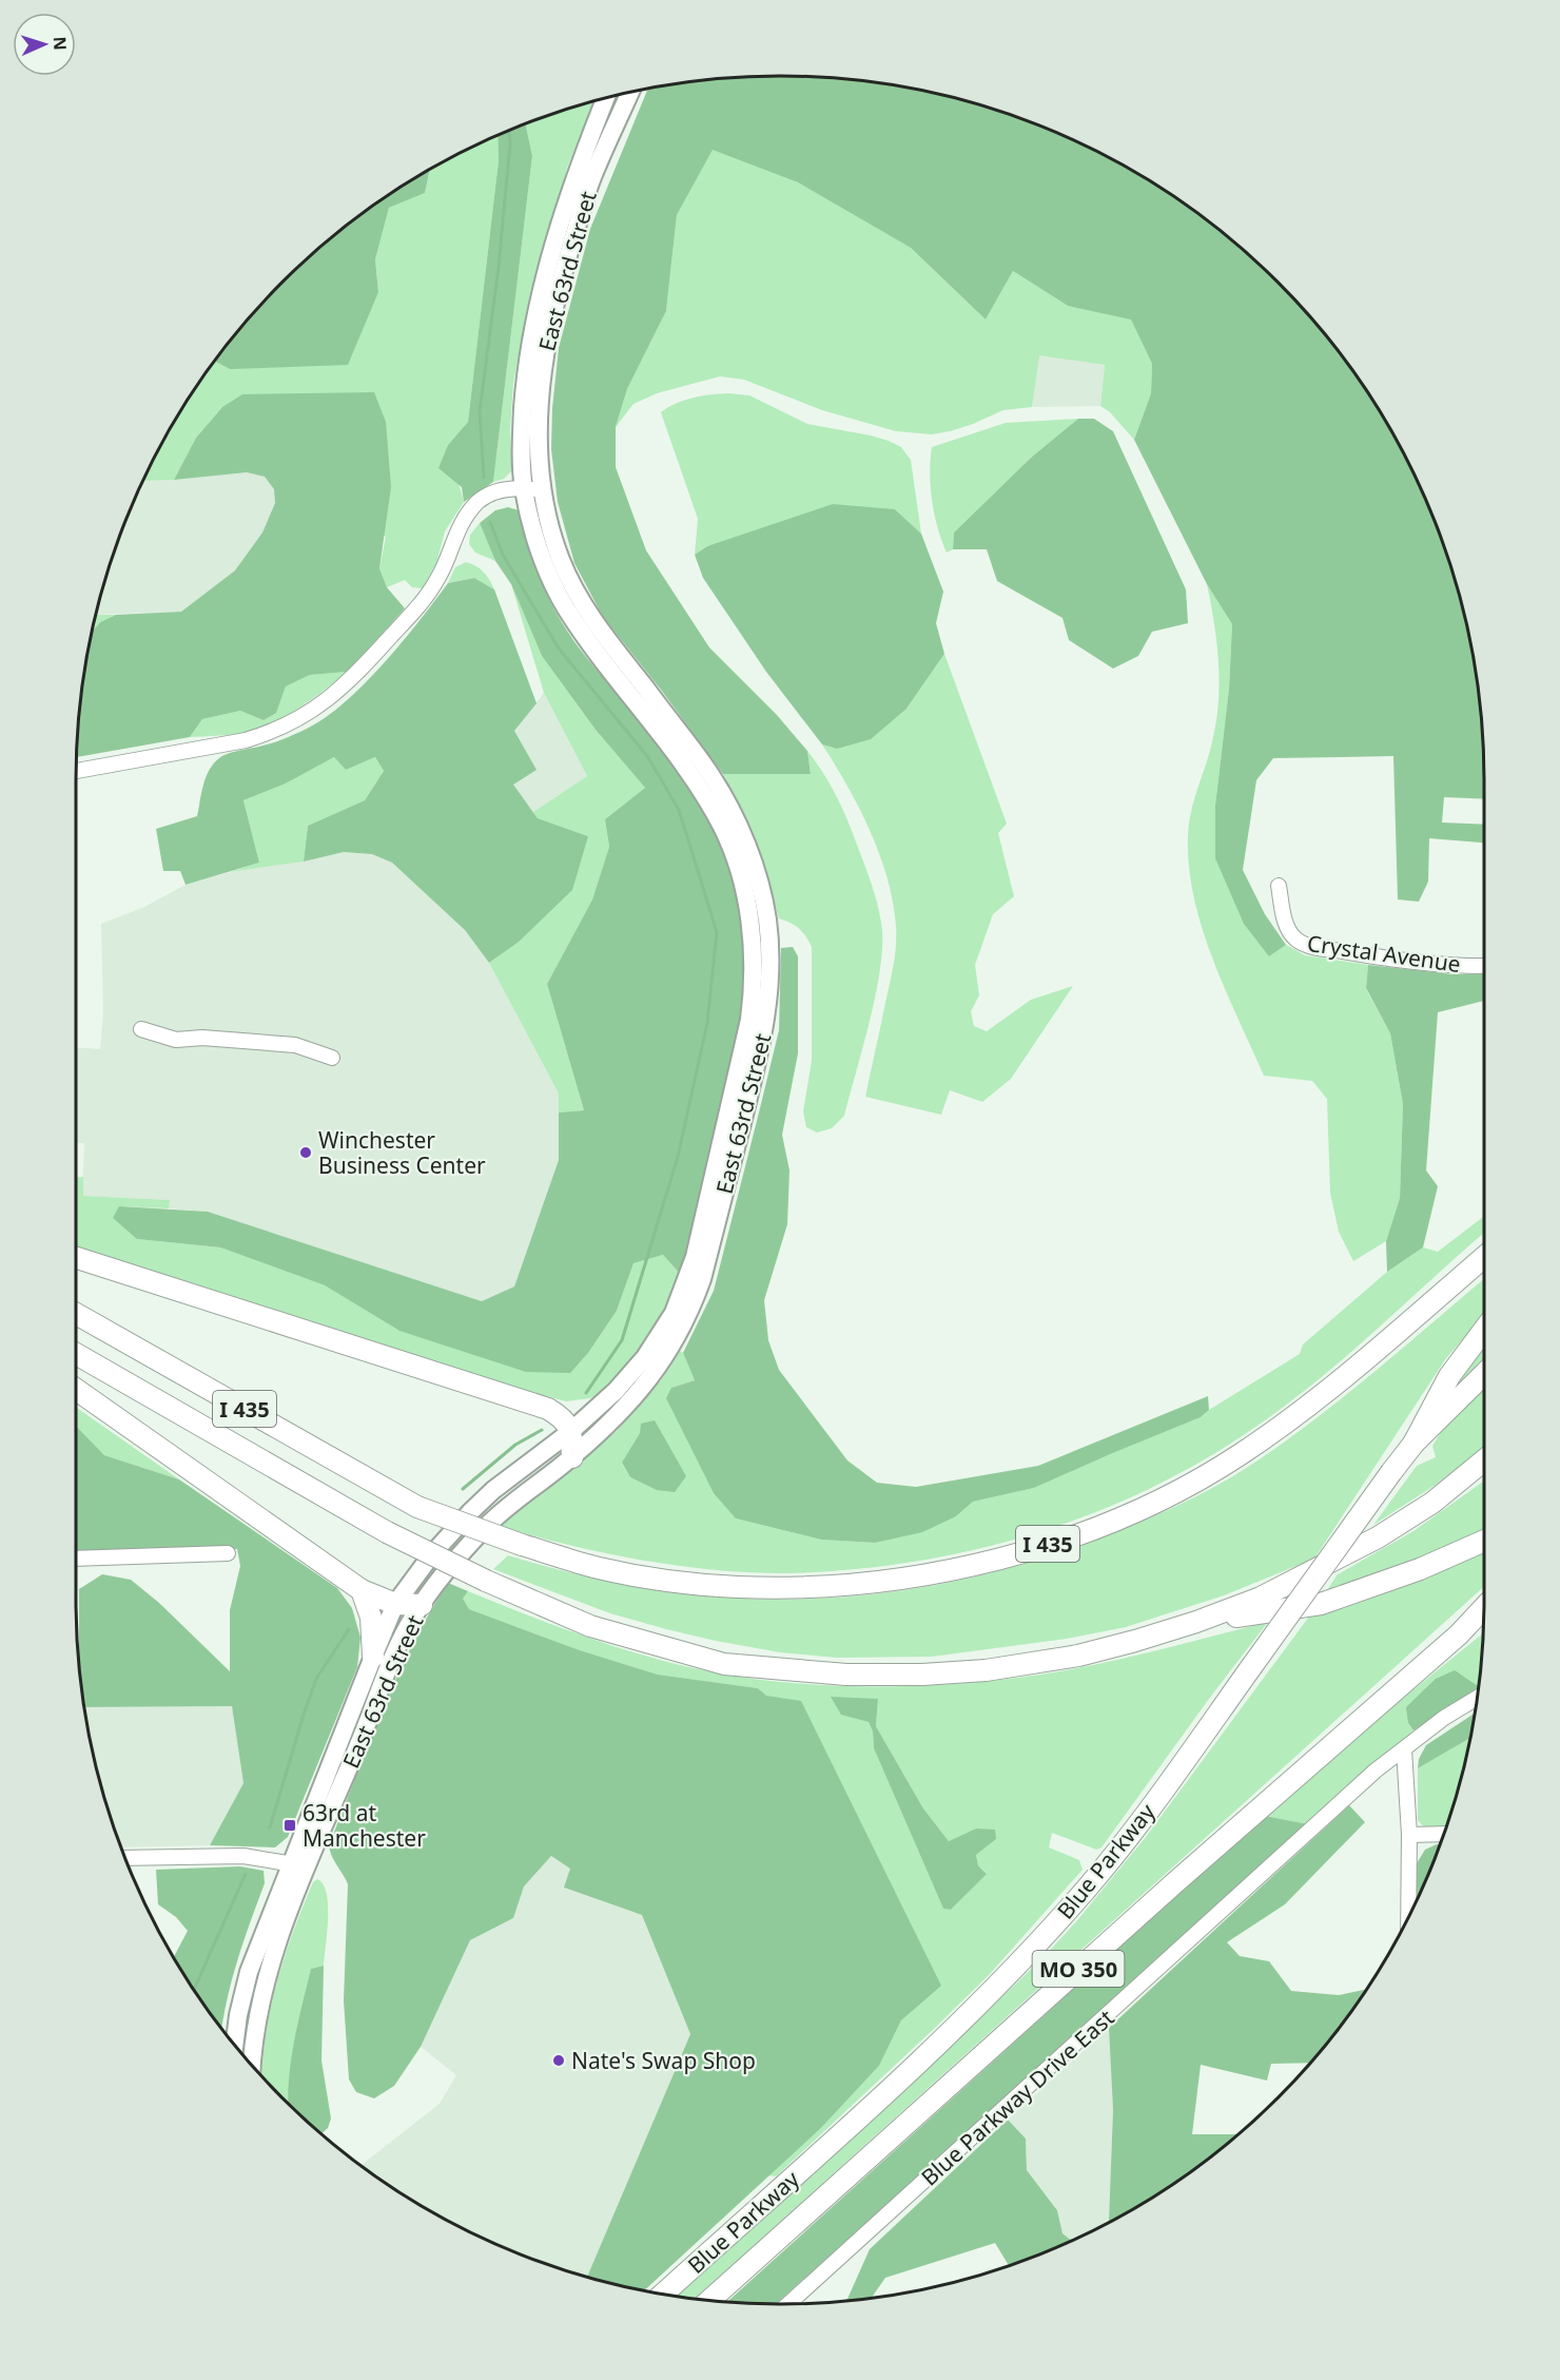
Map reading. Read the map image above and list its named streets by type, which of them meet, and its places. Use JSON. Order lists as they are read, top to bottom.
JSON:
{
  "streets": {
    "highway": ["I 435", "Blue Parkway", "MO 350"],
    "main road": ["East 63rd Street"],
    "street": ["Crystal Avenue", "Blue Parkway Drive East"]
  },
  "places": {
    "other": ["Winchester Business Center", "Nate's Swap Shop"],
    "transit": ["63rd at Manchester"]
  },
  "north": "right"
}
